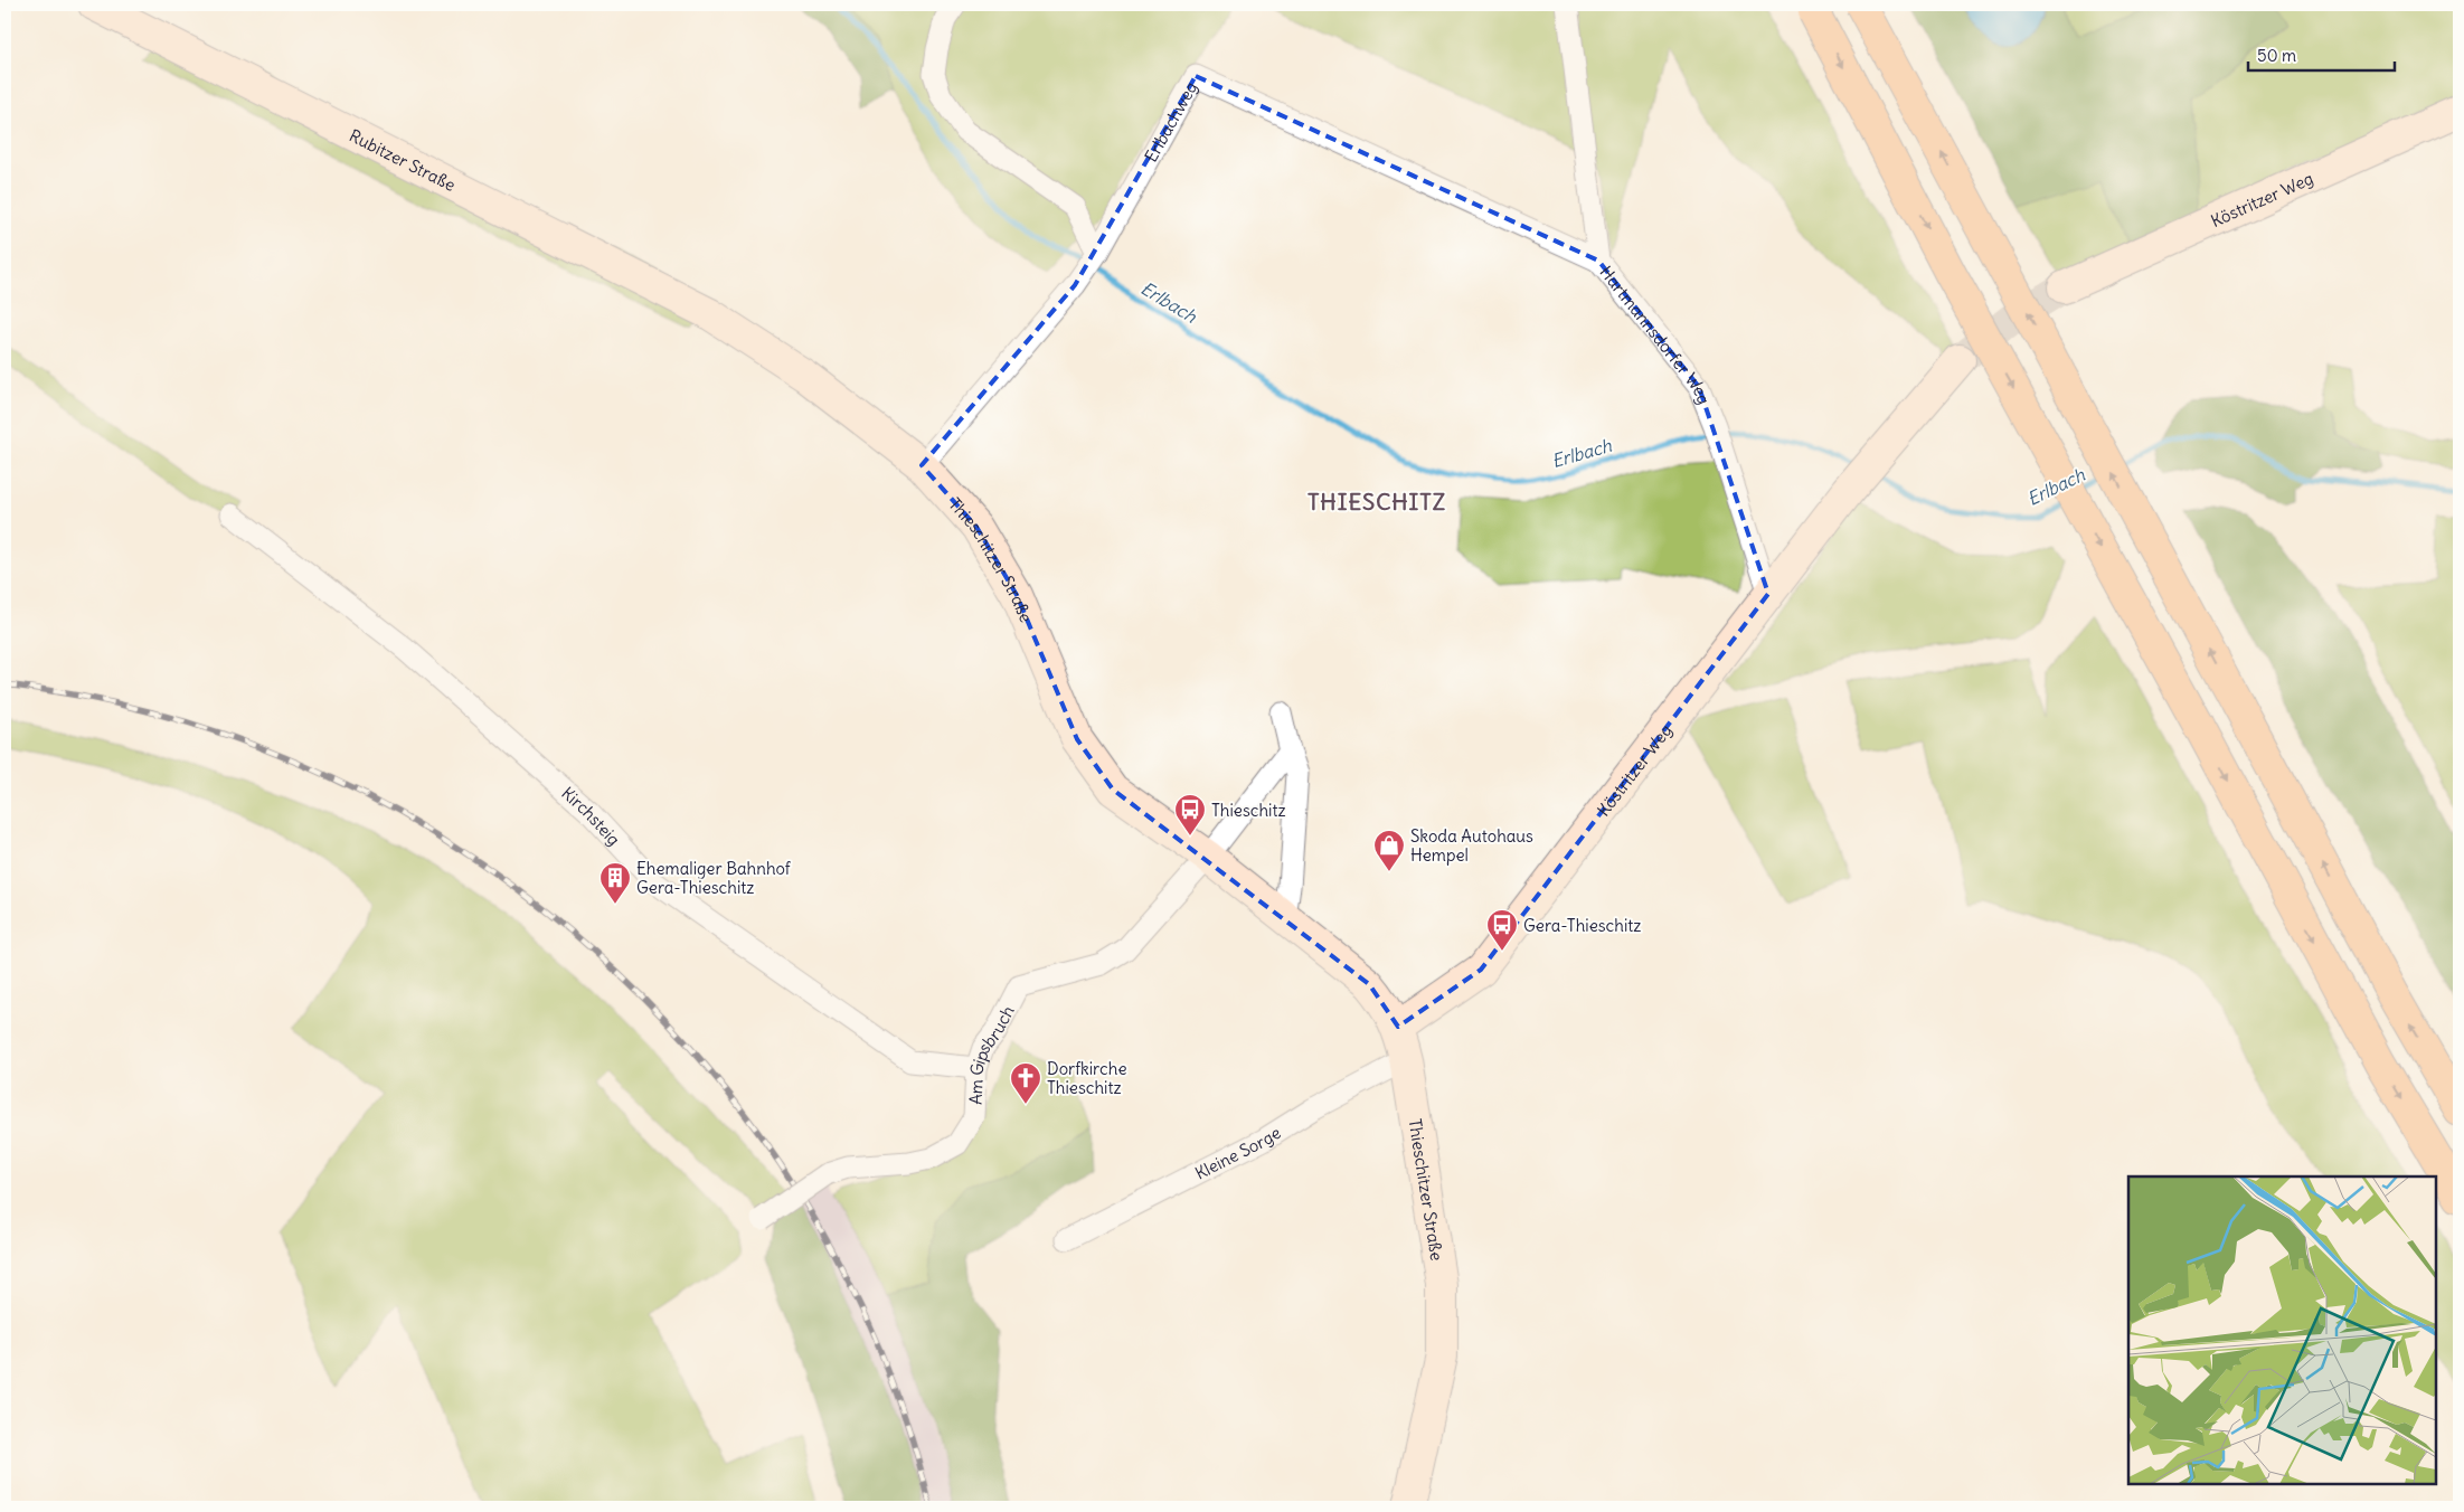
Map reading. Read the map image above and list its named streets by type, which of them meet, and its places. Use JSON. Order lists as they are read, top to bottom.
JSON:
{
  "streets": {
    "main road": ["Rubitzer Straße", "Köstritzer Weg", "Thieschitzer Straße"],
    "street": [
      "Erlbachweg",
      "Hartmannsdorfer Weg",
      "Kirchsteig",
      "Am Gipsbruch",
      "Kleine Sorge"
    ]
  },
  "crossings": [
    ["Erlbachweg", "Hartmannsdorfer Weg"],
    ["Erlbachweg", "Thieschitzer Straße"],
    ["Rubitzer Straße", "Thieschitzer Straße"],
    ["Köstritzer Weg", "Hartmannsdorfer Weg"],
    ["Köstritzer Weg", "Thieschitzer Straße"],
    ["Thieschitzer Straße", "Am Gipsbruch"],
    ["Thieschitzer Straße", "Kleine Sorge"],
    ["Kirchsteig", "Am Gipsbruch"]
  ],
  "districts": ["THIESCHITZ"],
  "water": ["Erlbach"],
  "places": {
    "bus stop": ["Thieschitz", "Gera-Thieschitz"],
    "shop": ["Skoda Autohaus Hempel"],
    "building": ["Ehemaliger Bahnhof Gera-Thieschitz"],
    "church": ["Dorfkirche Thieschitz"]
  },
  "scale_bar": "50 m"
}
